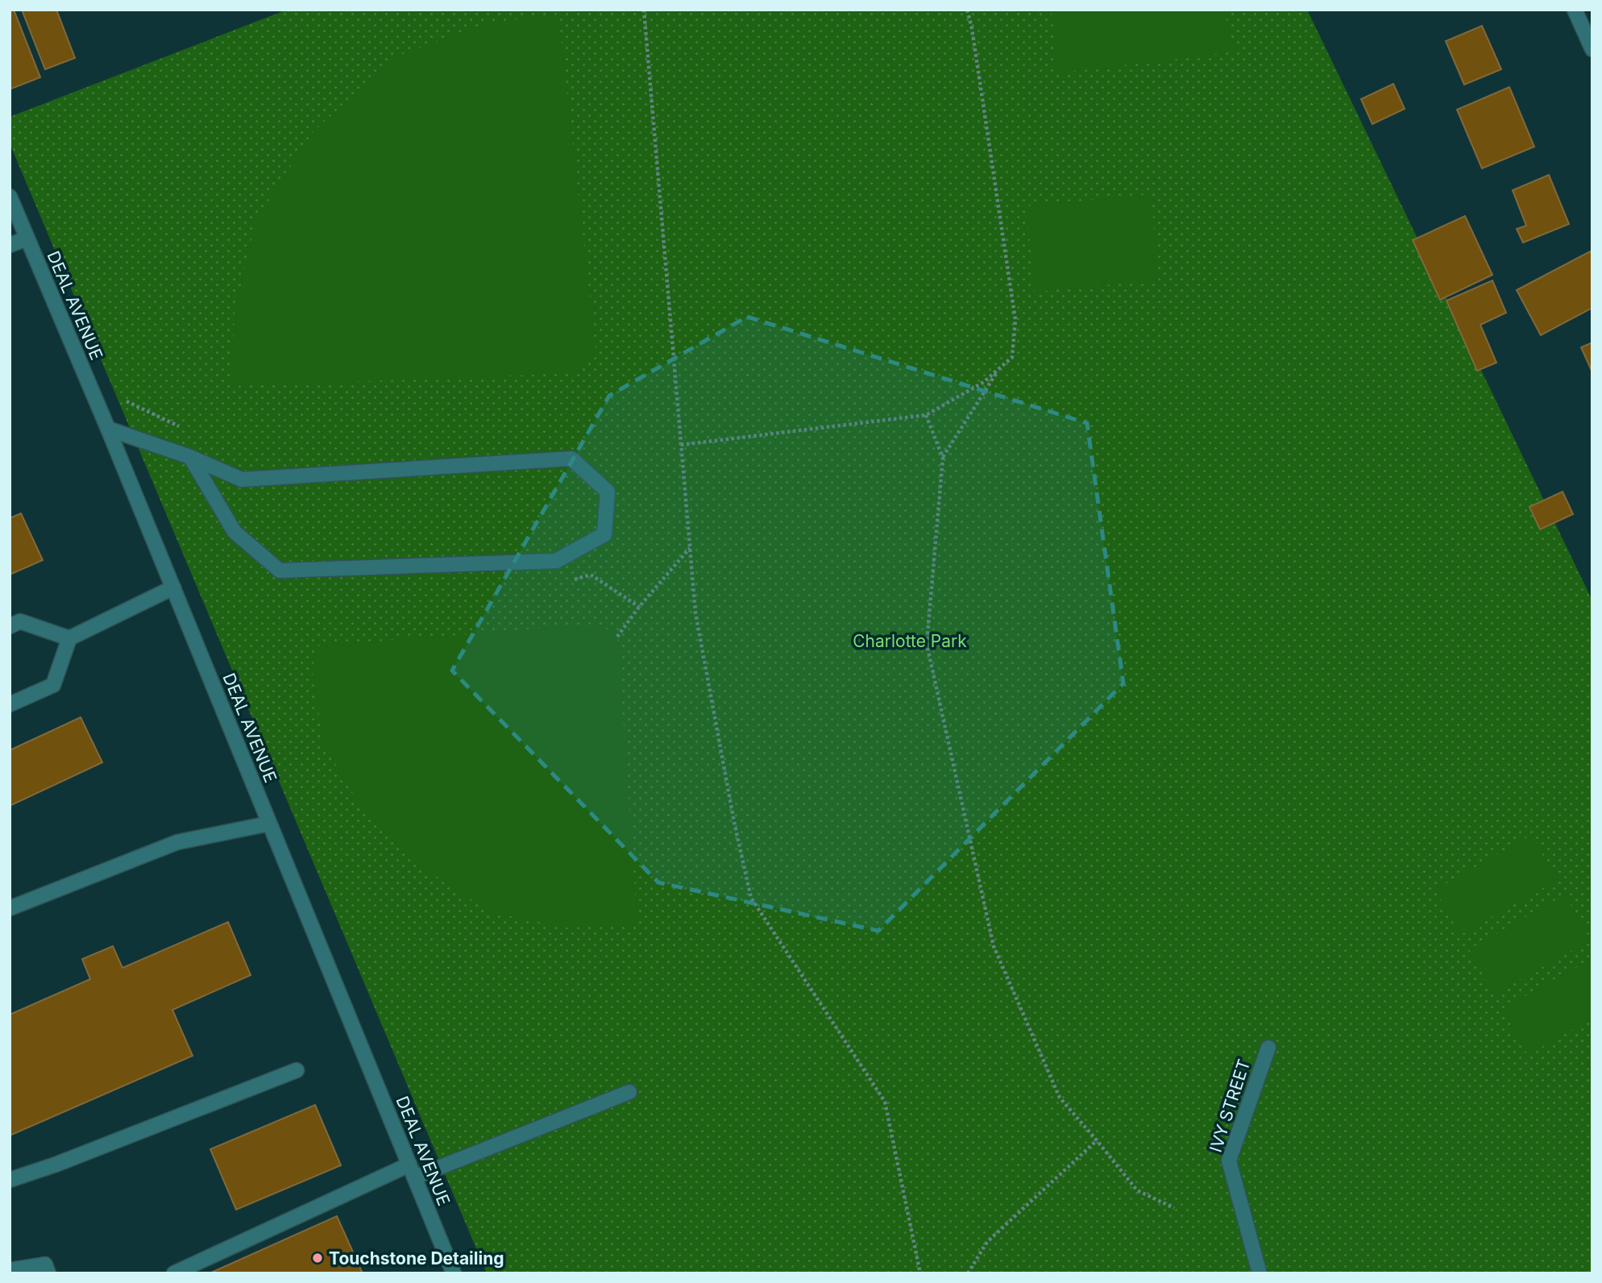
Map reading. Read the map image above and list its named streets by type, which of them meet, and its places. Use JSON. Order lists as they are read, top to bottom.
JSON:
{
  "streets": {
    "street": ["DEAL AVENUE", "IVY STREET"]
  },
  "parks": ["Charlotte Park"],
  "places": ["Touchstone Detailing"]
}
